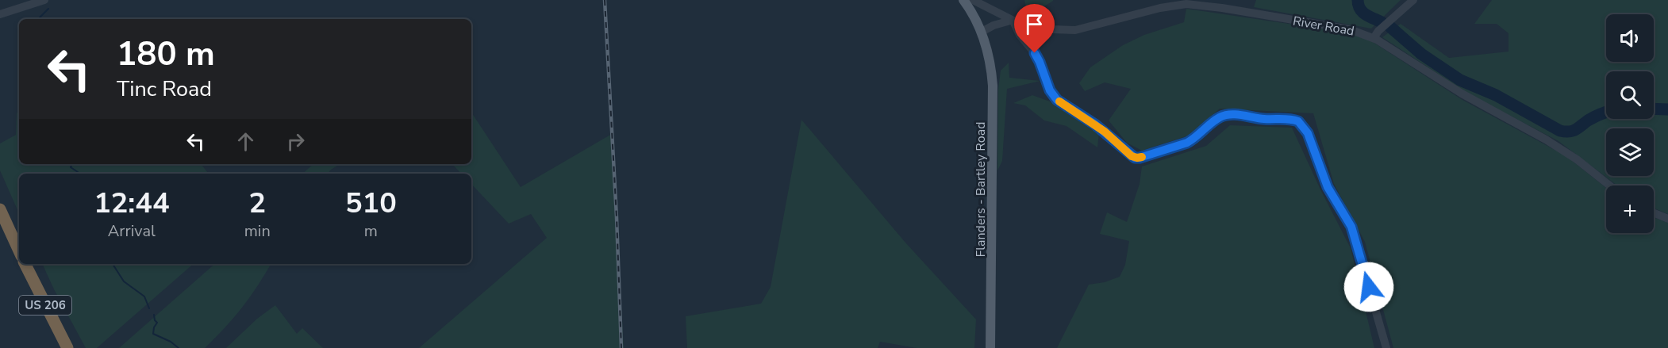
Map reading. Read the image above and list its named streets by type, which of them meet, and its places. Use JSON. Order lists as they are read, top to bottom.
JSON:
{
  "streets": {
    "highway": ["US 206"],
    "main road": ["Flanders - Bartley Road"],
    "street": ["River Road"]
  },
  "crossings": [
    ["River Road", "Flanders - Bartley Road"]
  ],
  "page": {
    "map_buttons": "+",
    "turn": ["180 m", "Tinc Road"],
    "eta": [
      "12:44",
      "Arrival",
      "2",
      "min",
      "510",
      "m"
    ]
  }
}
